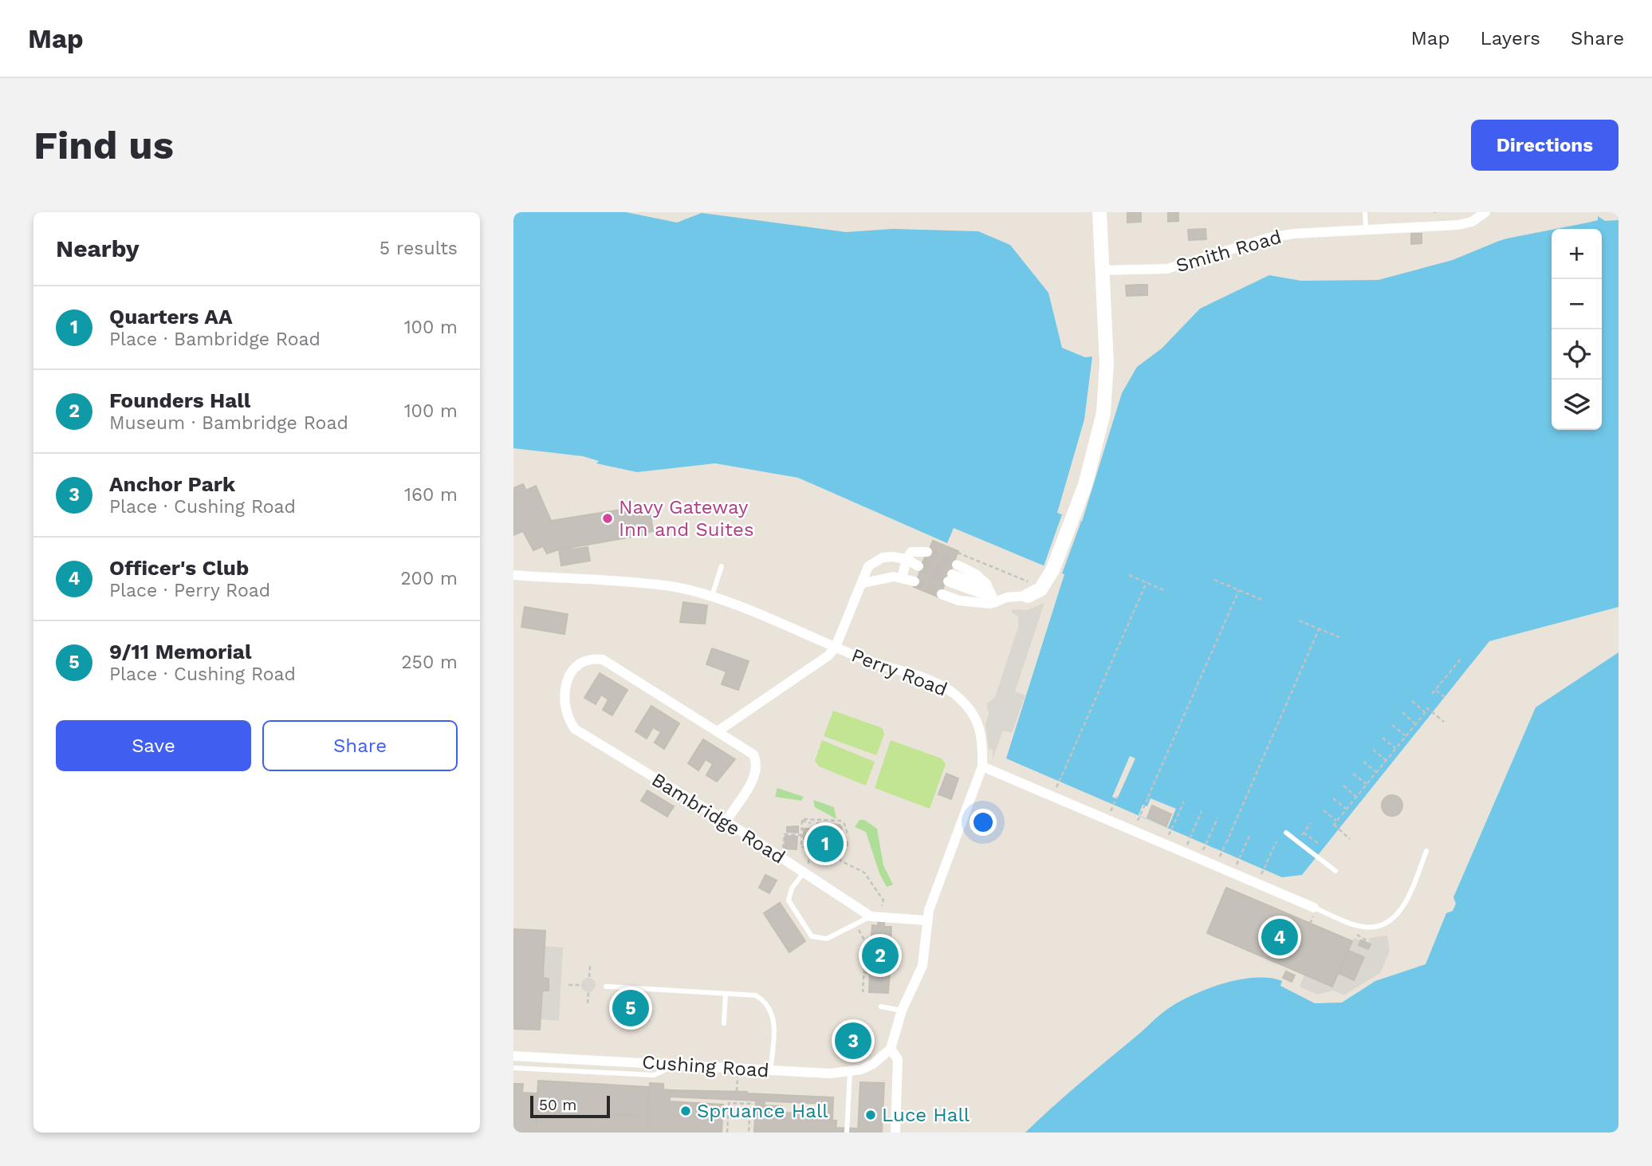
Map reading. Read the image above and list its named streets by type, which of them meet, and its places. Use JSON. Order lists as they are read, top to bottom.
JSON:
{
  "streets": {
    "street": [
      "Smith Road",
      "Perry Road",
      "Bambridge Road",
      "Cushing Road"
    ]
  },
  "places": ["Navy Gateway Inn and Suites", "Spruance Hall", "Luce Hall"],
  "scale_bar": "50 m",
  "page": {
    "header": "Map",
    "nav": ["Map", "Layers", "Share"],
    "buttons": [
      "Directions",
      ["Save", "Share"]
    ],
    "title": "Find us",
    "heading": ["Nearby", "5 results"],
    "map_buttons": ["+", "−"],
    "list": [
      {
        "mark": "1",
        "name": "Quarters AA",
        "note": "Place · Bambridge Road",
        "value": "100 m"
      },
      {
        "mark": "2",
        "name": "Founders Hall",
        "note": "Museum · Bambridge Road",
        "value": "100 m"
      },
      {
        "mark": "3",
        "name": "Anchor Park",
        "note": "Place · Cushing Road",
        "value": "160 m"
      },
      {
        "mark": "4",
        "name": "Officer's Club",
        "note": "Place · Perry Road",
        "value": "200 m"
      },
      {
        "mark": "5",
        "name": "9/11 Memorial",
        "note": "Place · Cushing Road",
        "value": "250 m"
      }
    ],
    "pins": [
      "1",
      "4",
      "2",
      "5",
      "3"
    ],
    "scale": "50 m"
  }
}
